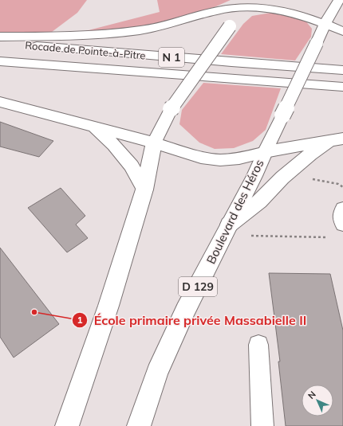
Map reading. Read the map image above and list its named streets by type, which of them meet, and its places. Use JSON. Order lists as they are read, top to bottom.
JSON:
{
  "streets": {
    "main road": [
      "Rocade de Pointe-à-Pitre",
      "N 1",
      "Boulevard des Héros",
      "D 129"
    ]
  },
  "places": ["École primaire privée Massabielle II"],
  "north": "top left"
}
